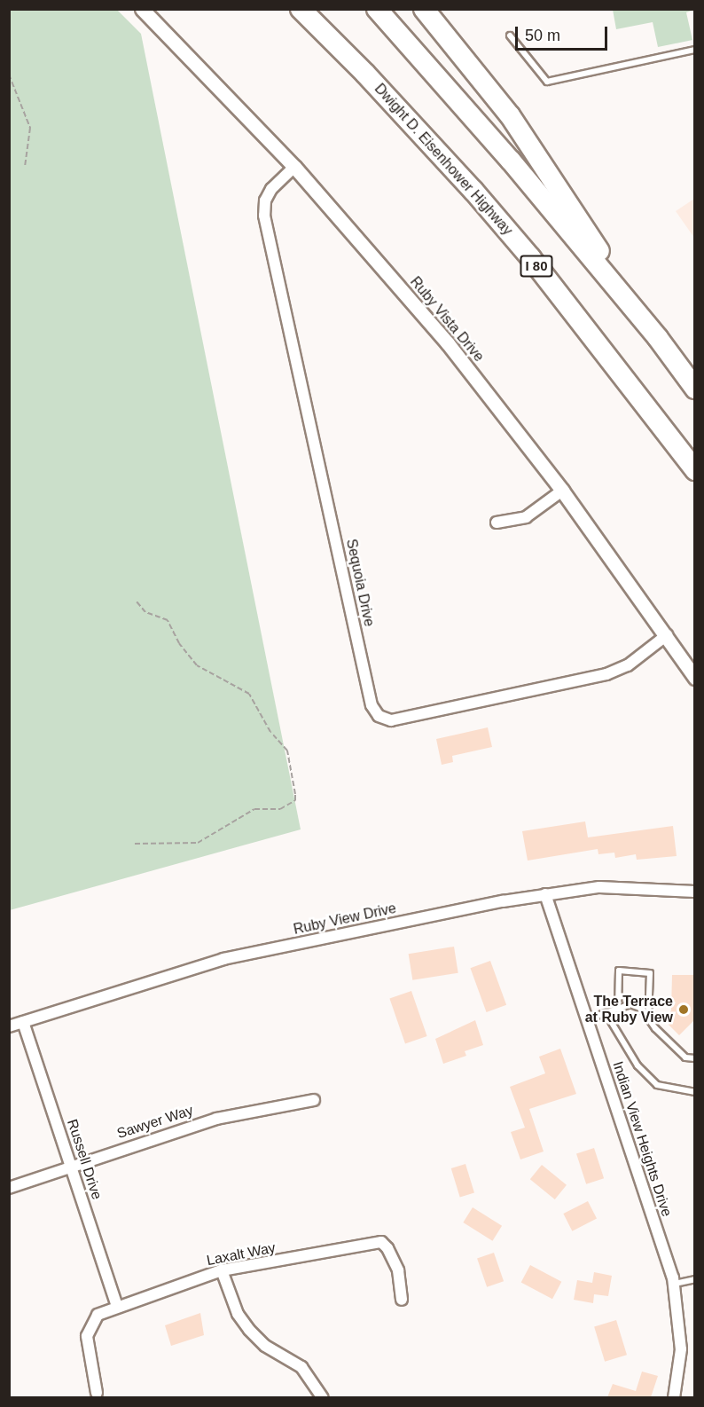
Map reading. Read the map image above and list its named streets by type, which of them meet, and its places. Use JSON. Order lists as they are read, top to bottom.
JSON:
{
  "streets": {
    "highway": ["Dwight D. Eisenhower Highway", "I 80"],
    "street": [
      "Ruby Vista Drive",
      "Sequoia Drive",
      "Ruby View Drive",
      "Sawyer Way",
      "Indian View Heights Drive",
      "Russell Drive",
      "Laxalt Way"
    ]
  },
  "crossings": [
    ["Ruby Vista Drive", "Sequoia Drive"],
    ["Ruby View Drive", "Indian View Heights Drive"],
    ["Ruby View Drive", "Russell Drive"],
    ["Sawyer Way", "Russell Drive"],
    ["Russell Drive", "Laxalt Way"]
  ],
  "places": ["The Terrace at Ruby View"],
  "scale_bar": "50 m"
}
